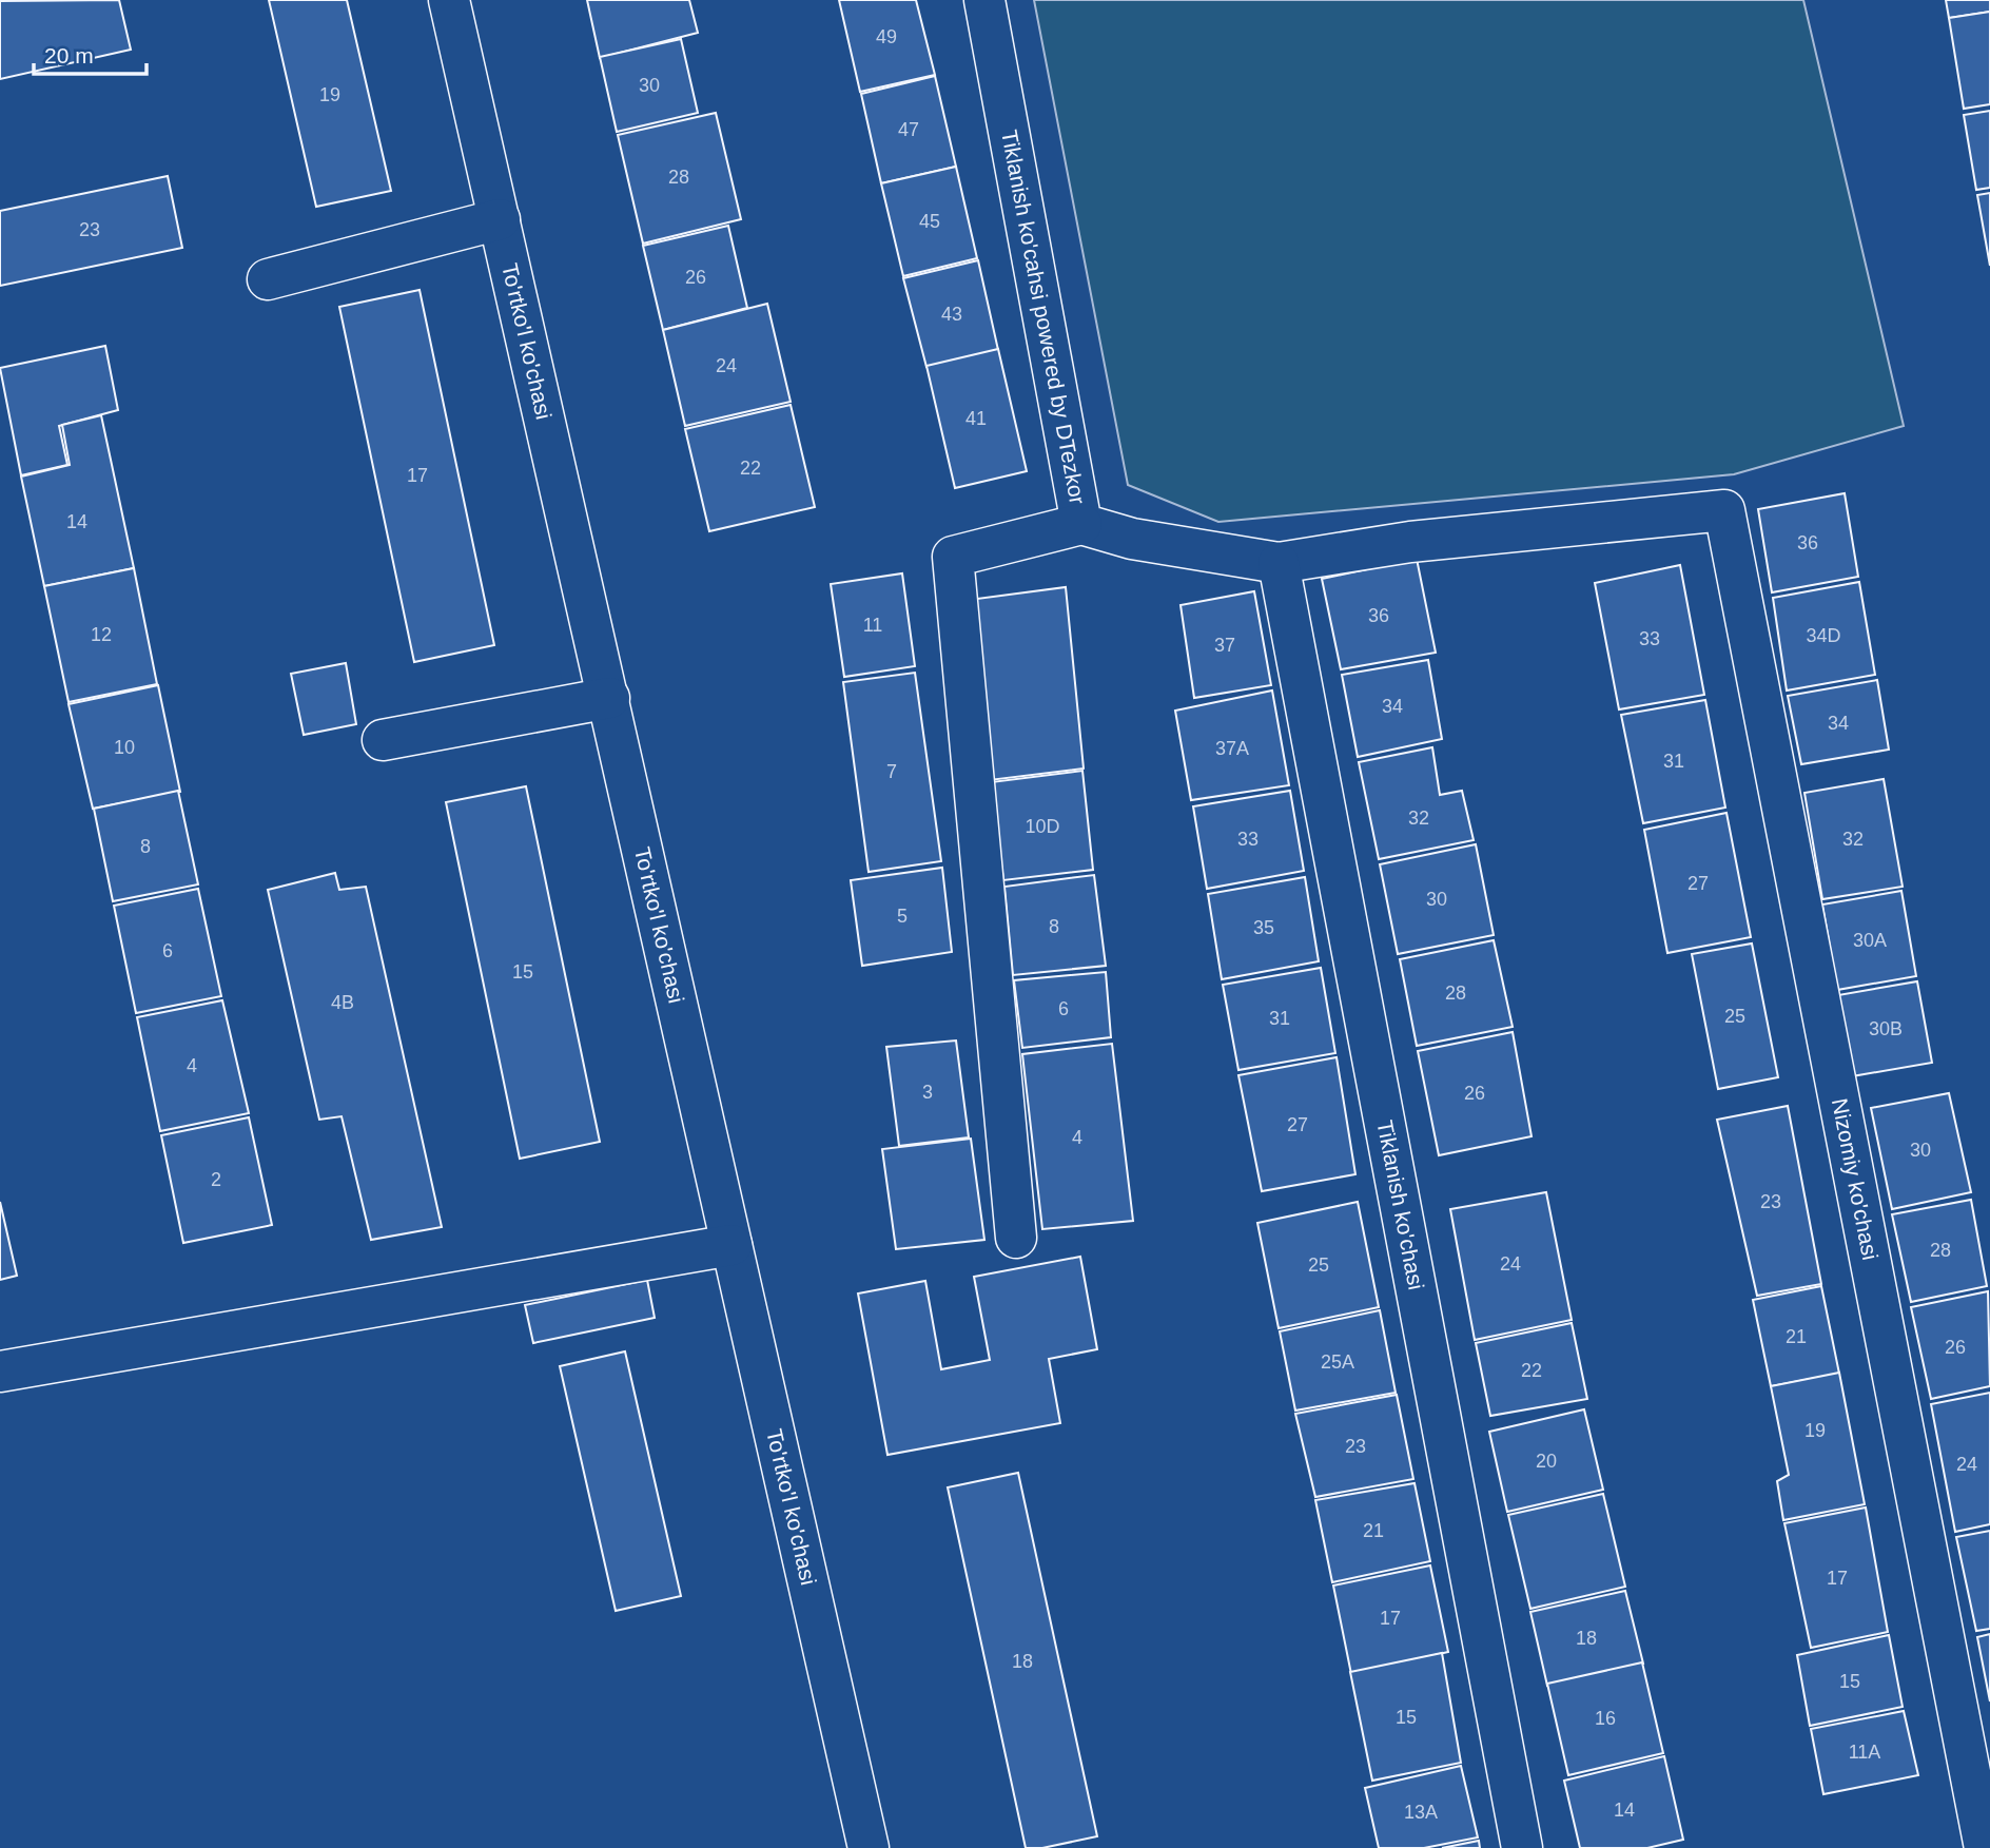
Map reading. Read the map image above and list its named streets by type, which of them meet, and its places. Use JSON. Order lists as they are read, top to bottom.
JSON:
{
  "streets": {
    "street": [
      "Tiklanish ko'cahsi powered by DTezkor",
      "To'rtko'l ko'chasi",
      "Nizomiy ko'chasi",
      "Tiklanish ko'chasi"
    ]
  },
  "crossings": [
    ["Tiklanish ko'cahsi powered by DTezkor", "Nizomiy ko'chasi"],
    ["Tiklanish ko'cahsi powered by DTezkor", "Tiklanish ko'chasi"]
  ],
  "house_numbers": [
    "49",
    "30",
    "19",
    "47",
    "28",
    "45",
    "23",
    "26",
    "43",
    "24",
    "41",
    "22",
    "17",
    "14",
    "36",
    "36",
    "11",
    "12",
    "34D",
    "33",
    "37",
    "34",
    "34",
    "10",
    "37A",
    "31",
    "7",
    "32",
    "10D",
    "33",
    "32",
    "8",
    "27",
    "30",
    "5",
    "8",
    "35",
    "30A",
    "6",
    "15",
    "28",
    "4B",
    "6",
    "25",
    "31",
    "30B",
    "4",
    "3",
    "26",
    "27",
    "4",
    "30",
    "2",
    "23",
    "28",
    "24",
    "25",
    "21",
    "26",
    "25A",
    "22",
    "19",
    "23",
    "20",
    "24",
    "21",
    "17",
    "17",
    "18",
    "18",
    "15",
    "15",
    "16",
    "11A",
    "14",
    "13A"
  ],
  "scale_bar": "20 m"
}
